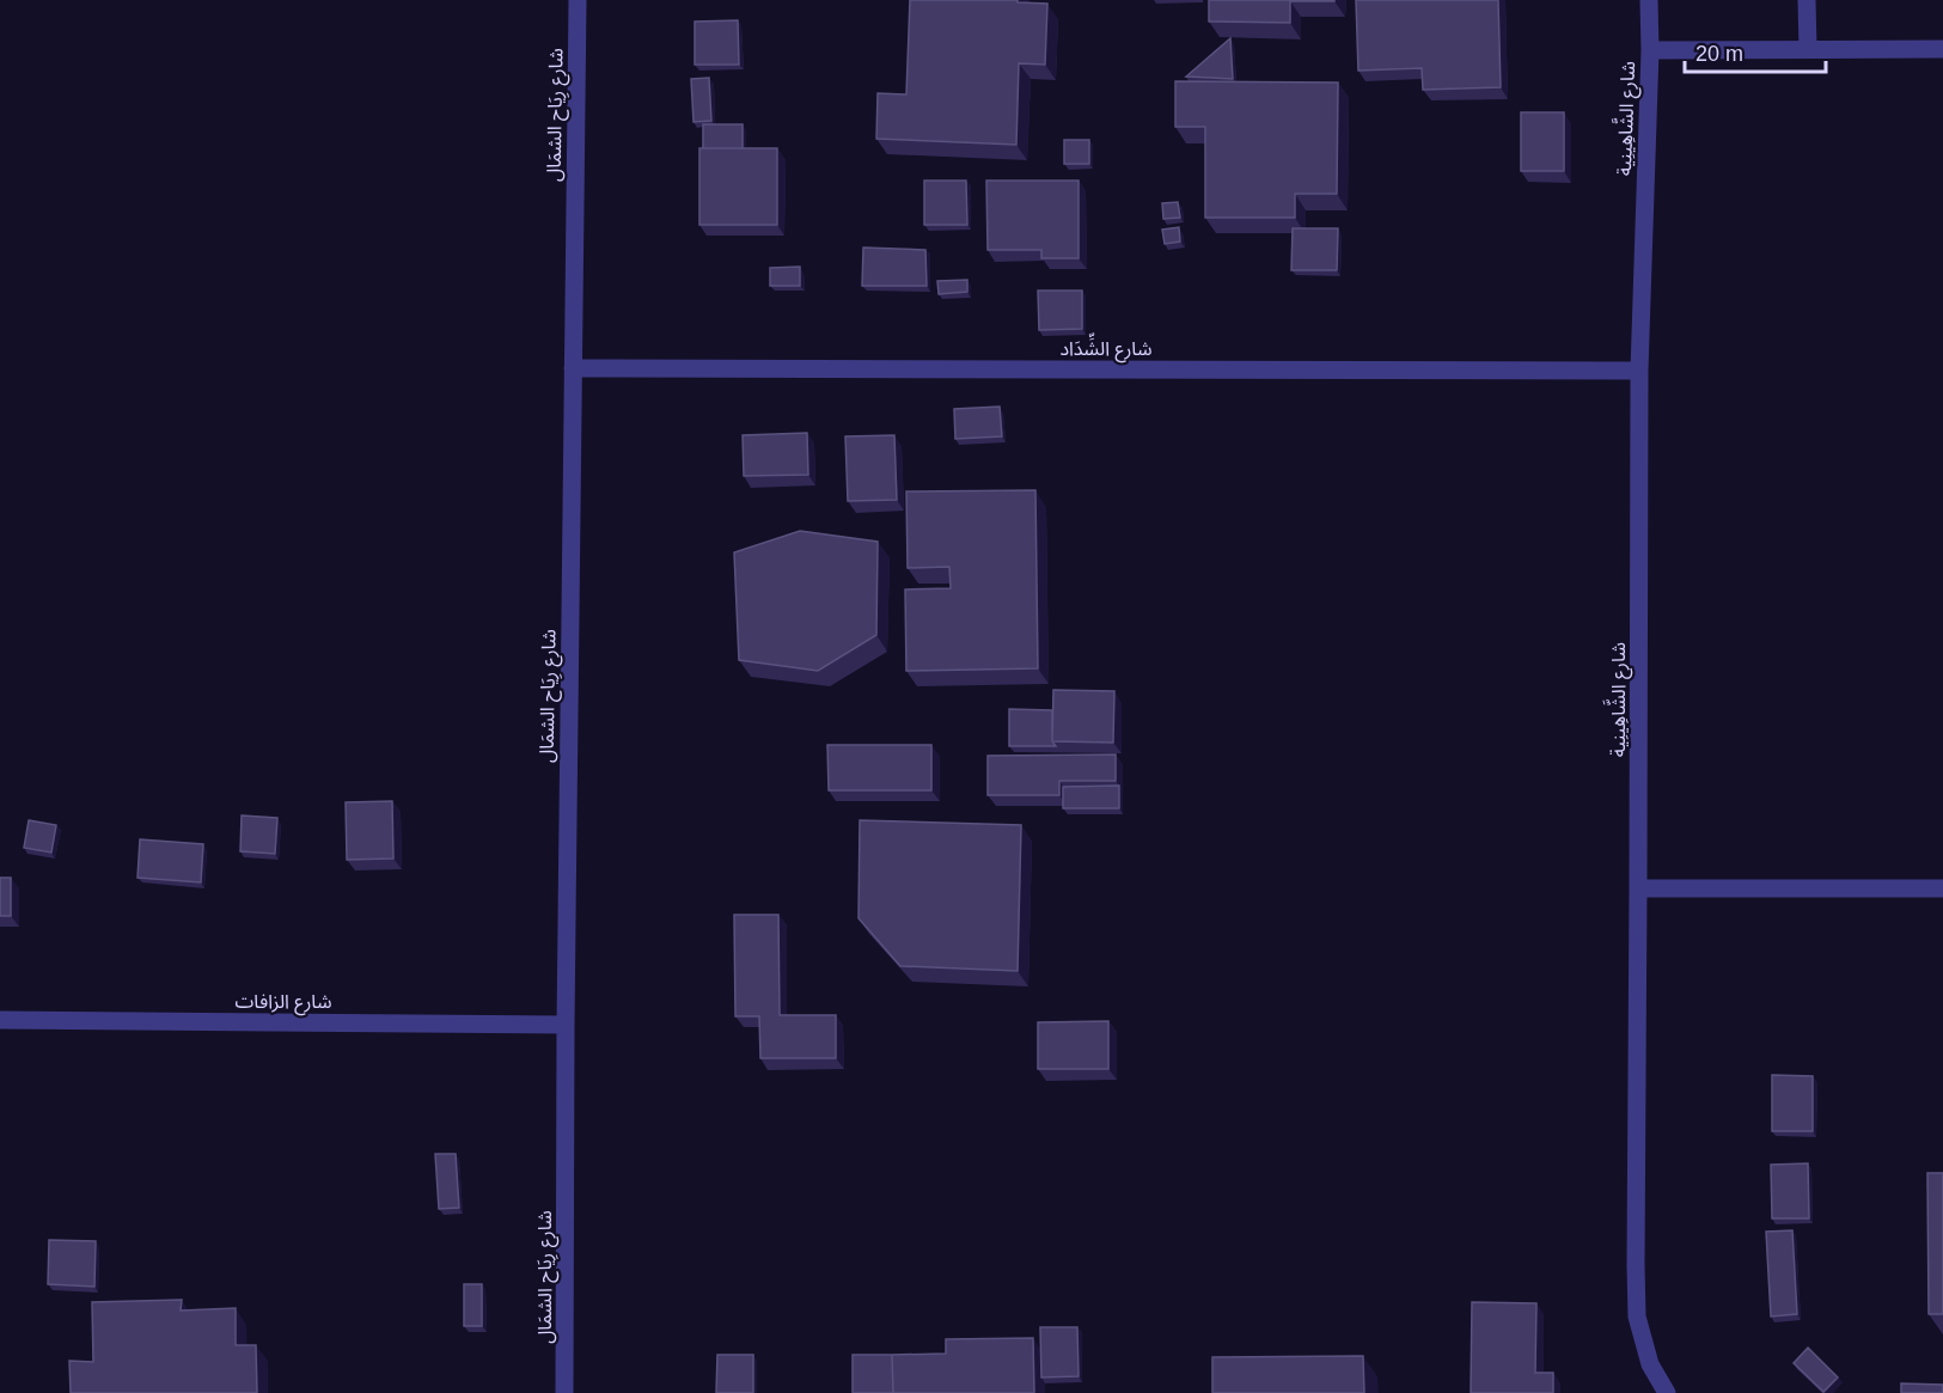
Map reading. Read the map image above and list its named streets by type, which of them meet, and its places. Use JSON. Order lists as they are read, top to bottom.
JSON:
{
  "streets": {
    "street": [
      "شارع رِيَاح الشمَال",
      "شارع الشَّاهِينِية",
      "شارع الشِّدَاد",
      "شارع الزافات"
    ]
  },
  "crossings": [
    ["شارع رِيَاح الشمَال", "شارع الشِّدَاد"],
    ["شارع رِيَاح الشمَال", "شارع الزافات"],
    ["شارع الشَّاهِينِية", "شارع الشِّدَاد"]
  ],
  "scale_bar": "20 m"
}
